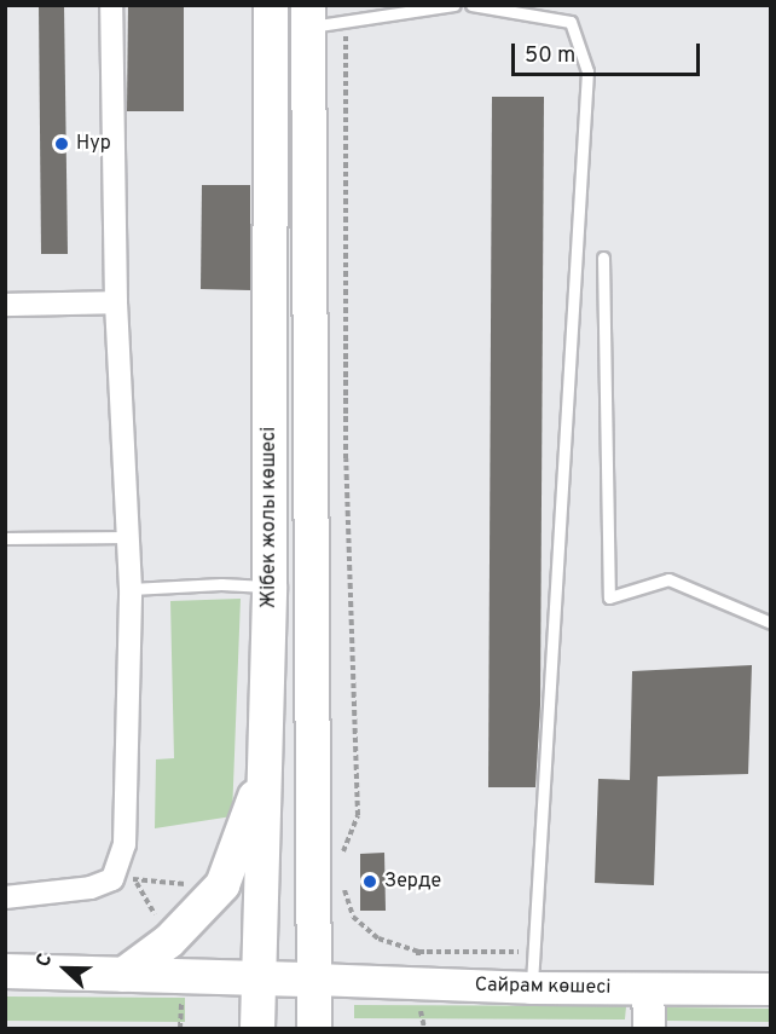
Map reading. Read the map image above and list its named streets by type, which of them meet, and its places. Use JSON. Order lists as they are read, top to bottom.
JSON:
{
  "streets": {
    "main road": ["Жібек жолы көшесі", "Сайрам көшесі"]
  },
  "crossings": [
    ["Жібек жолы көшесі", "Сайрам көшесі"]
  ],
  "places": ["Нур", "Зерде"],
  "scale_bar": "50 m",
  "north": "left"
}
